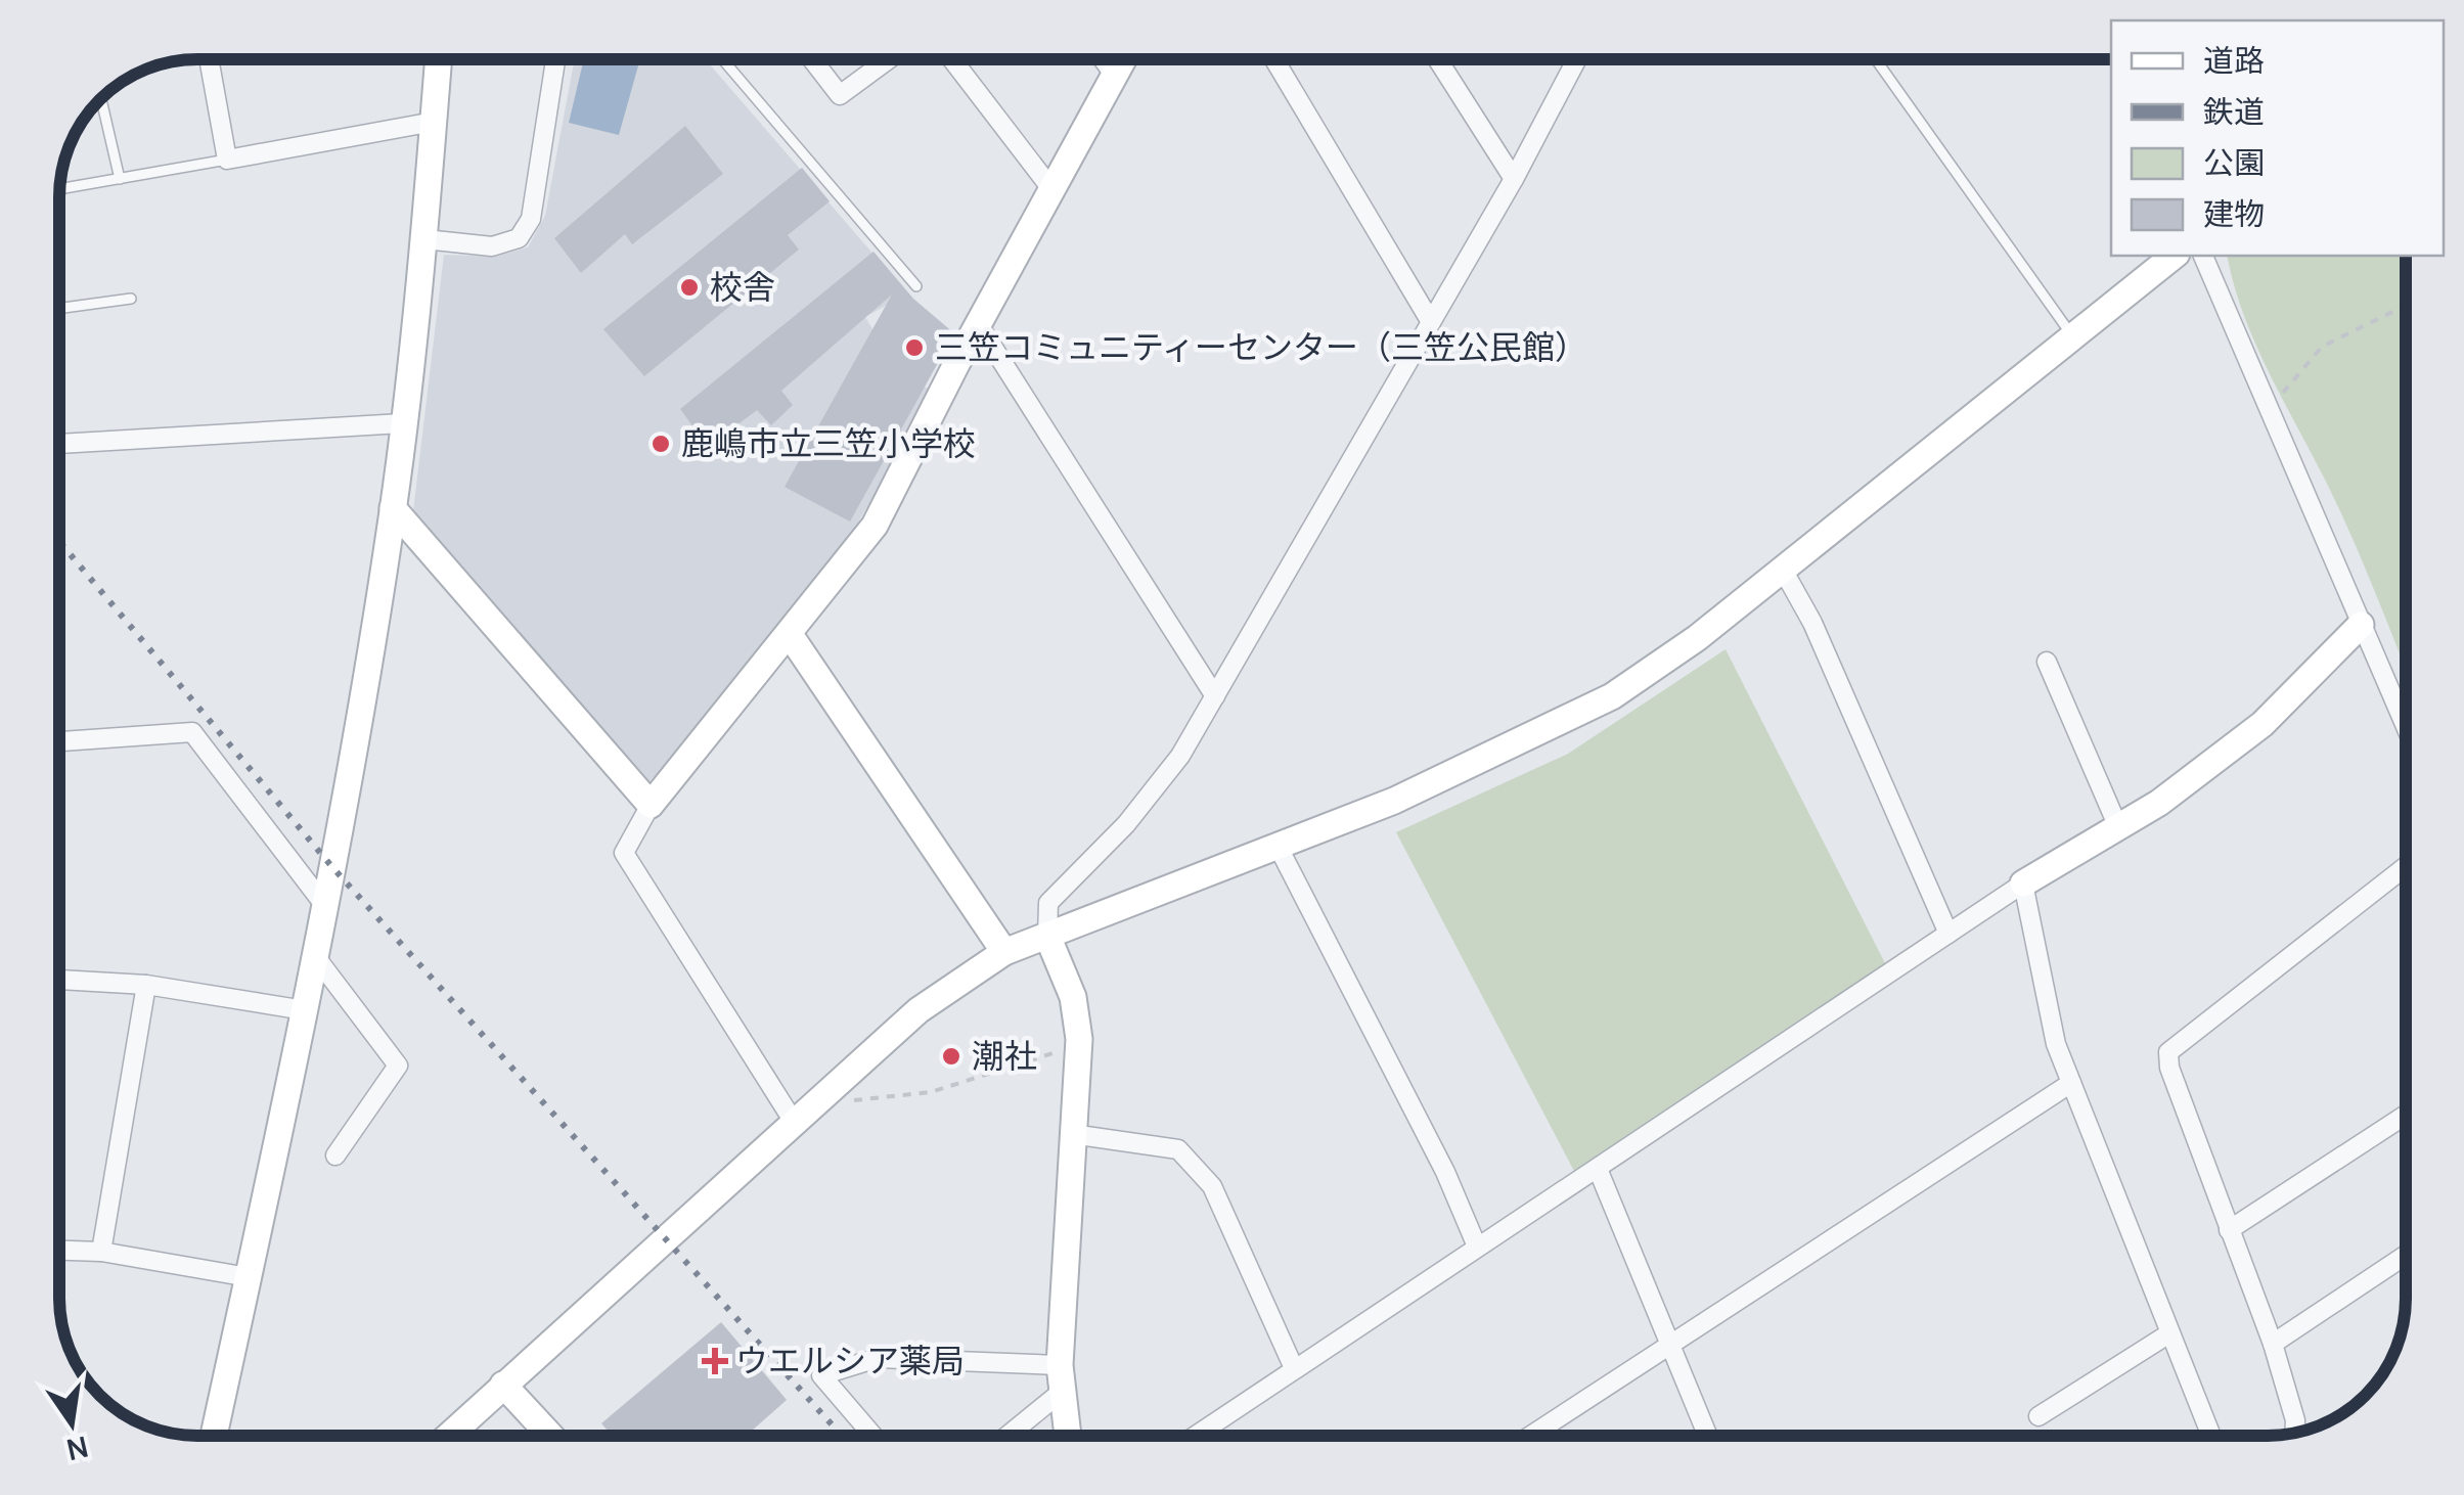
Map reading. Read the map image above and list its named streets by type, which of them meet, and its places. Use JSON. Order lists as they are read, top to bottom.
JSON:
{
  "places": {
    "other": [
      "校舎",
      "三笠コミュニティーセンター（三笠公民館）",
      "鹿嶋市立三笠小学校",
      "潮社"
    ],
    "health": ["ウエルシア薬局"]
  },
  "legend": [
    "道路",
    "鉄道",
    "公園",
    "建物"
  ],
  "north": "bottom"
}
